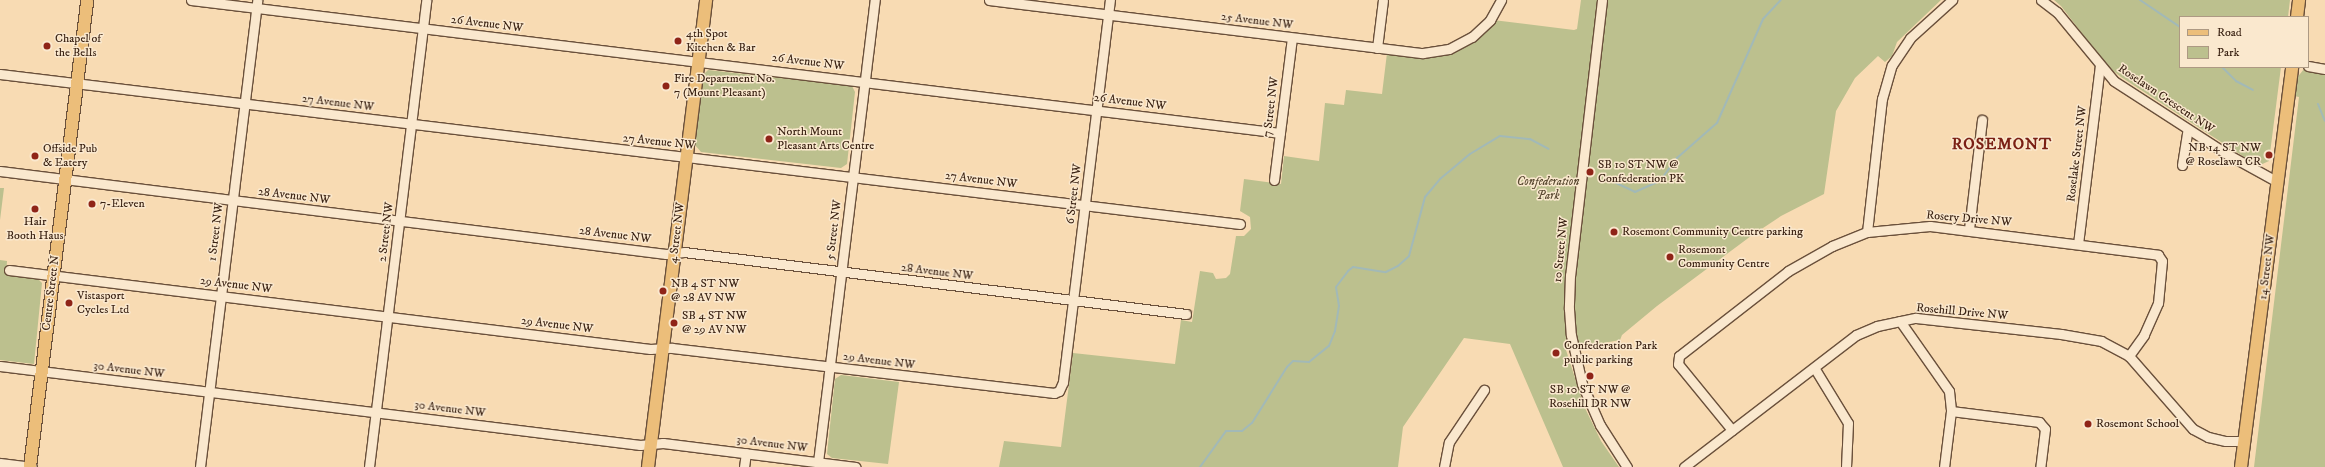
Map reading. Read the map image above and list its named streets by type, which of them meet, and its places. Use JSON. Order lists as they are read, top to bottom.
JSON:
{
  "streets": {
    "main road": ["4 Street NW", "14 Street NW", "Centre Street N"],
    "street": [
      "25 Avenue NW",
      "26 Avenue NW",
      "Roselawn Crescent NW",
      "27 Avenue NW",
      "7 Street NW",
      "Roselake Street NW",
      "6 Street NW",
      "28 Avenue NW",
      "Rosery Drive NW",
      "5 Street NW",
      "1 Street NW",
      "2 Street NW",
      "10 Street NW",
      "29 Avenue NW",
      "Rosehill Drive NW",
      "30 Avenue NW"
    ]
  },
  "crossings": [
    ["25 Avenue NW", "7 Street NW"],
    ["25 Avenue NW", "6 Street NW"],
    ["26 Avenue NW", "7 Street NW"],
    ["26 Avenue NW", "6 Street NW"],
    ["26 Avenue NW", "5 Street NW"],
    ["26 Avenue NW", "1 Street NW"],
    ["26 Avenue NW", "2 Street NW"],
    ["26 Avenue NW", "4 Street NW"],
    ["Roselawn Crescent NW", "Roselake Street NW"],
    ["Roselawn Crescent NW", "14 Street NW"],
    ["27 Avenue NW", "6 Street NW"],
    ["27 Avenue NW", "5 Street NW"],
    ["27 Avenue NW", "1 Street NW"],
    ["27 Avenue NW", "2 Street NW"],
    ["27 Avenue NW", "4 Street NW"],
    ["27 Avenue NW", "Centre Street N"],
    ["Roselake Street NW", "Rosery Drive NW"],
    ["6 Street NW", "28 Avenue NW"],
    ["6 Street NW", "29 Avenue NW"],
    ["28 Avenue NW", "5 Street NW"],
    ["28 Avenue NW", "1 Street NW"],
    ["28 Avenue NW", "2 Street NW"],
    ["28 Avenue NW", "4 Street NW"],
    ["28 Avenue NW", "Centre Street N"],
    ["Rosery Drive NW", "Rosehill Drive NW"],
    ["5 Street NW", "29 Avenue NW"],
    ["5 Street NW", "30 Avenue NW"],
    ["1 Street NW", "29 Avenue NW"],
    ["1 Street NW", "30 Avenue NW"],
    ["2 Street NW", "29 Avenue NW"],
    ["2 Street NW", "30 Avenue NW"],
    ["4 Street NW", "29 Avenue NW"],
    ["4 Street NW", "30 Avenue NW"],
    ["14 Street NW", "Rosehill Drive NW"],
    ["29 Avenue NW", "Centre Street N"],
    ["Centre Street N", "30 Avenue NW"]
  ],
  "districts": ["ROSEMONT"],
  "parks": ["Confederation Park"],
  "places": [
    "4th Spot Kitchen & Bar",
    "Chapel of the Bells",
    "Fire Department No. 7 (Mount Pleasant)",
    "North Mount Pleasant Arts Centre",
    "NB 14 ST NW @ Roselawn CR",
    "Offside Pub & Eatery",
    "SB 10 ST NW @ Confederation PK",
    "7-Eleven",
    "Hair Booth Haus",
    "Rosemont Community Centre parking",
    "Rosemont Community Centre",
    "NB 4 ST NW @ 28 AV NW",
    "Vistasport Cycles Ltd",
    "SB 4 ST NW @ 29 AV NW",
    "Confederation Park public parking",
    "SB 10 ST NW @ Rosehill DR NW",
    "Rosemont School"
  ],
  "legend": ["Road", "Park"]
}
